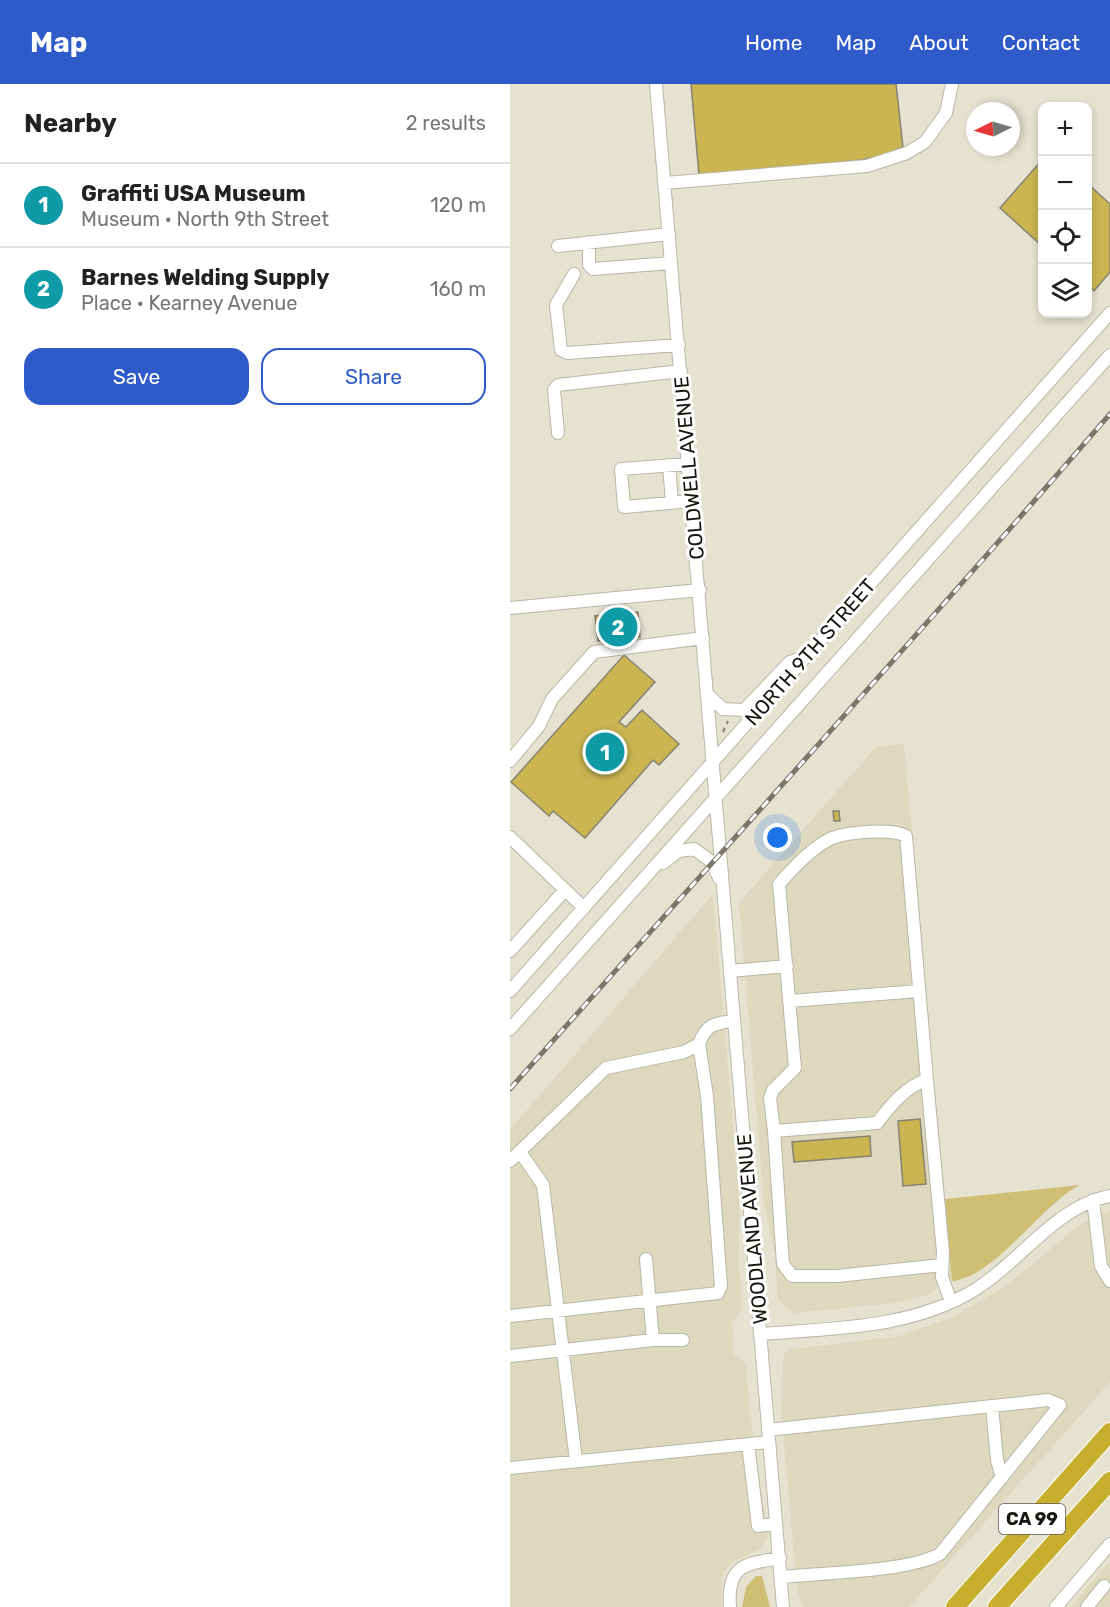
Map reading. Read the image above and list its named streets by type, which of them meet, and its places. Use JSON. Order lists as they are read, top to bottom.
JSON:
{
  "streets": {
    "highway": ["CA 99"],
    "street": ["COLDWELL AVENUE", "NORTH 9TH STREET", "WOODLAND AVENUE"]
  },
  "crossings": [
    ["COLDWELL AVENUE", "NORTH 9TH STREET"],
    ["COLDWELL AVENUE", "WOODLAND AVENUE"]
  ],
  "north": "left",
  "page": {
    "header": "Map",
    "nav": [
      "Home",
      "Map",
      "About",
      "Contact"
    ],
    "heading": ["Nearby", "2 results"],
    "map_buttons": ["+", "−"],
    "list": [
      {
        "mark": "1",
        "name": "Graffiti USA Museum",
        "note": "Museum · North 9th Street",
        "value": "120 m"
      },
      {
        "mark": "2",
        "name": "Barnes Welding Supply",
        "note": "Place · Kearney Avenue",
        "value": "160 m"
      }
    ],
    "buttons": ["Save", "Share"],
    "pins": ["2", "1"]
  }
}
